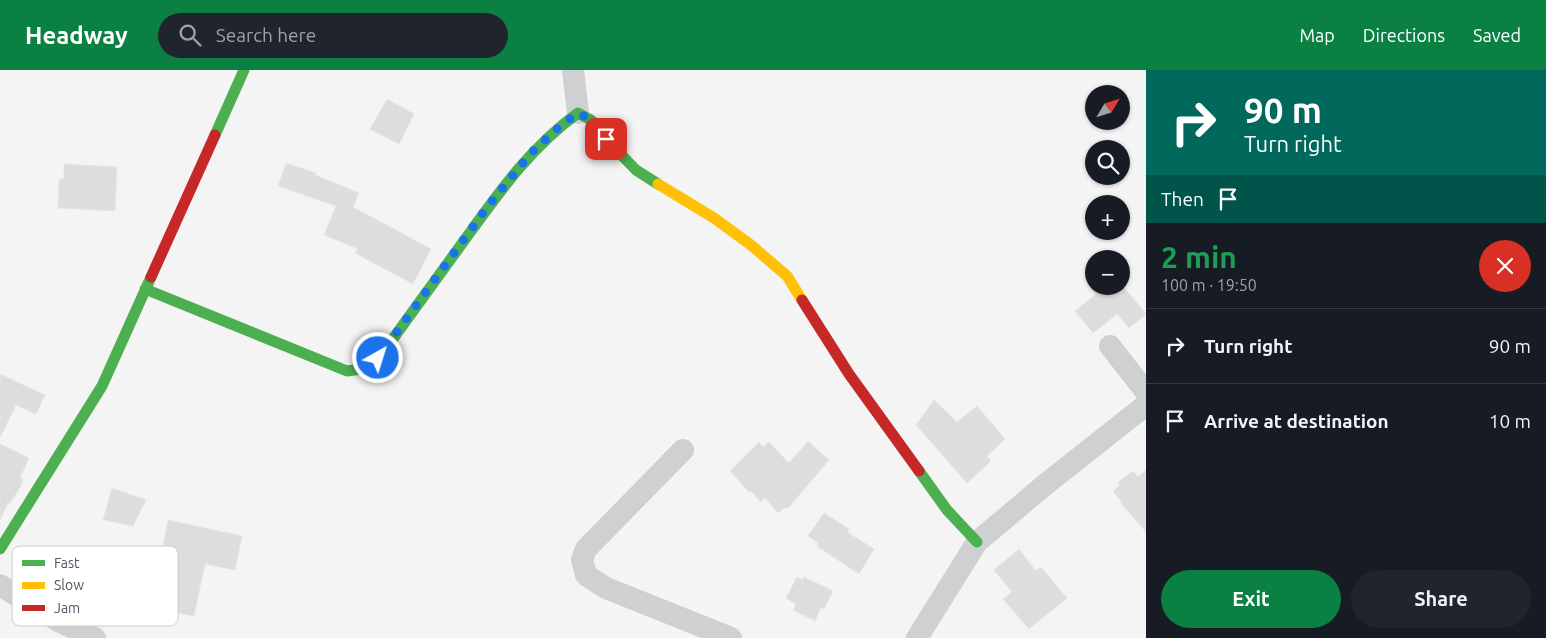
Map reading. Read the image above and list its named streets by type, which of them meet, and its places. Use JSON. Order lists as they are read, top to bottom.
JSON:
{
  "legend": ["Fast", "Slow", "Jam"],
  "north": "top right",
  "page": {
    "header": "Headway",
    "search": "Search here",
    "nav": ["Map", "Directions", "Saved"],
    "turn": ["90 m", "Turn right"],
    "map_buttons": ["+", "−"],
    "then": "Then",
    "heading": ["2 min", "100 m · 19:50"],
    "list": [
      {
        "name": "Turn right",
        "value": "90 m"
      },
      {
        "name": "Arrive at destination",
        "value": "10 m"
      }
    ],
    "buttons": ["Exit", "Share"]
  }
}
